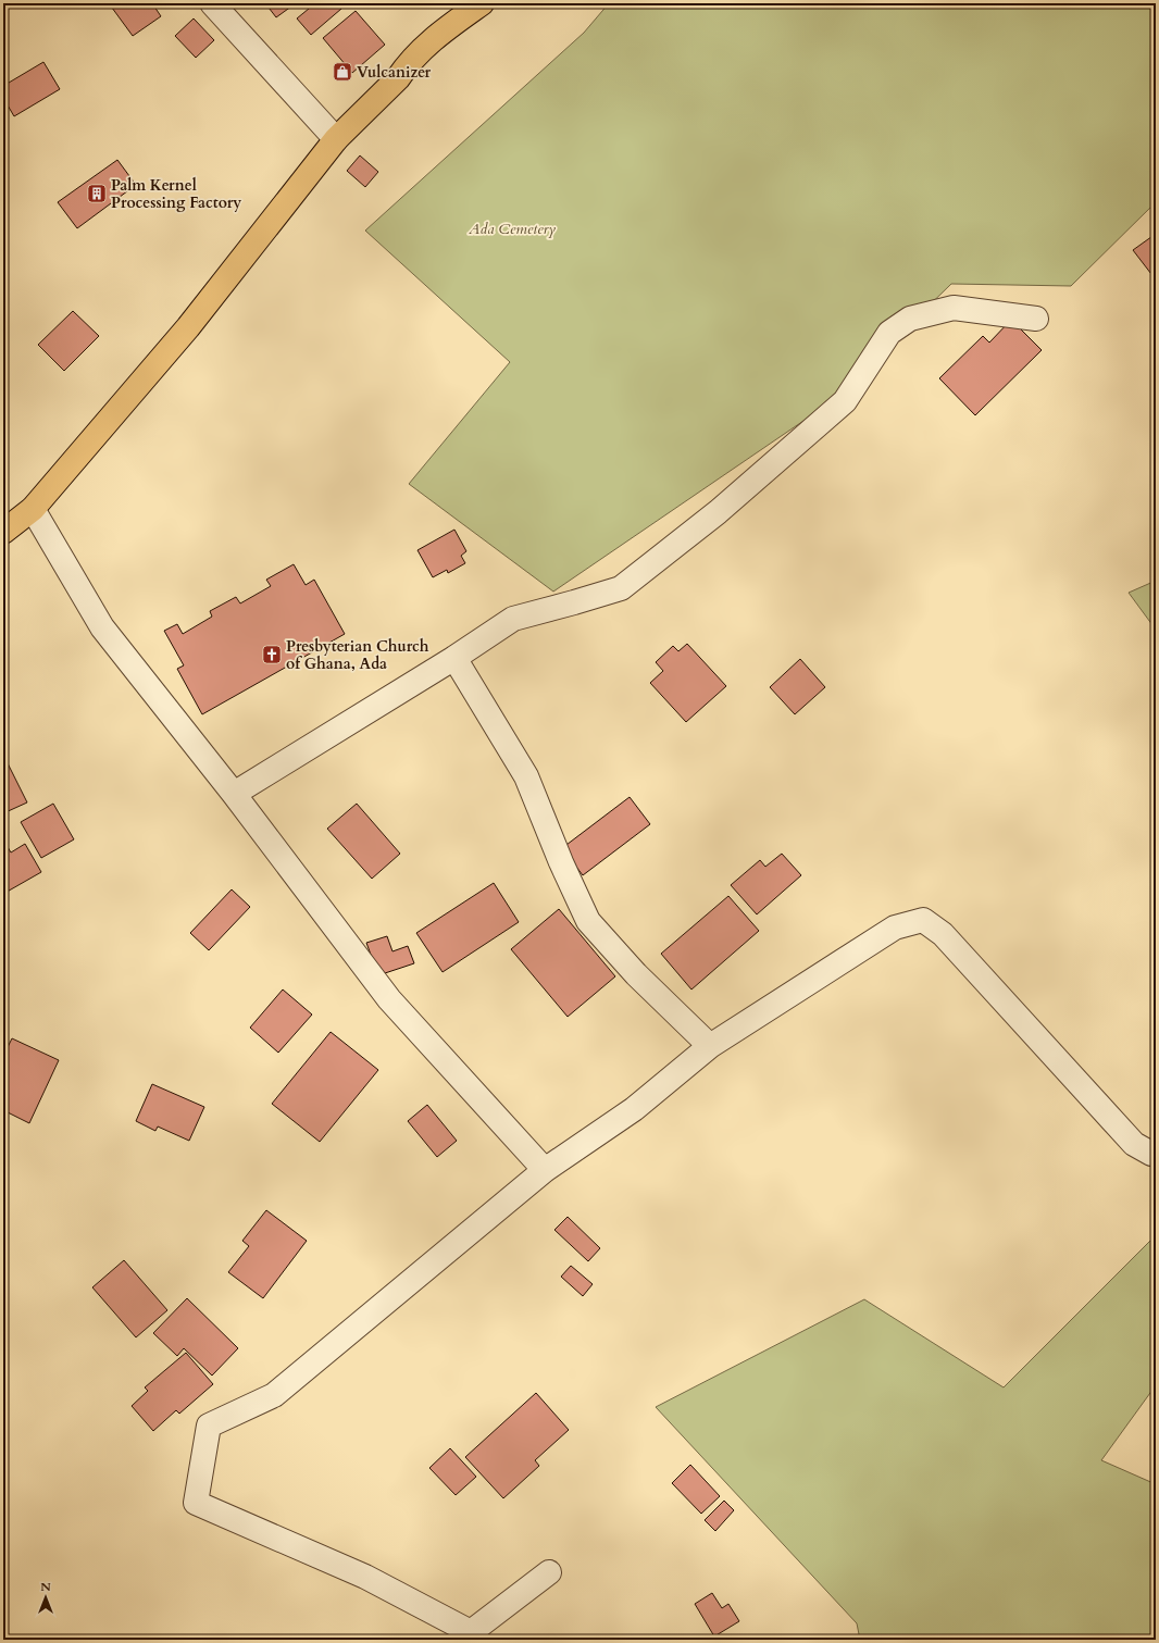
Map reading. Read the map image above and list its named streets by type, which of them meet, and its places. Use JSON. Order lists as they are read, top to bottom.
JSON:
{
  "parks": ["Ada Cemetery"],
  "places": {
    "shop": ["Vulcanizer"],
    "building": ["Palm Kernel Processing Factory"],
    "church": ["Presbyterian Church of Ghana, Ada"]
  },
  "north": "top"
}
